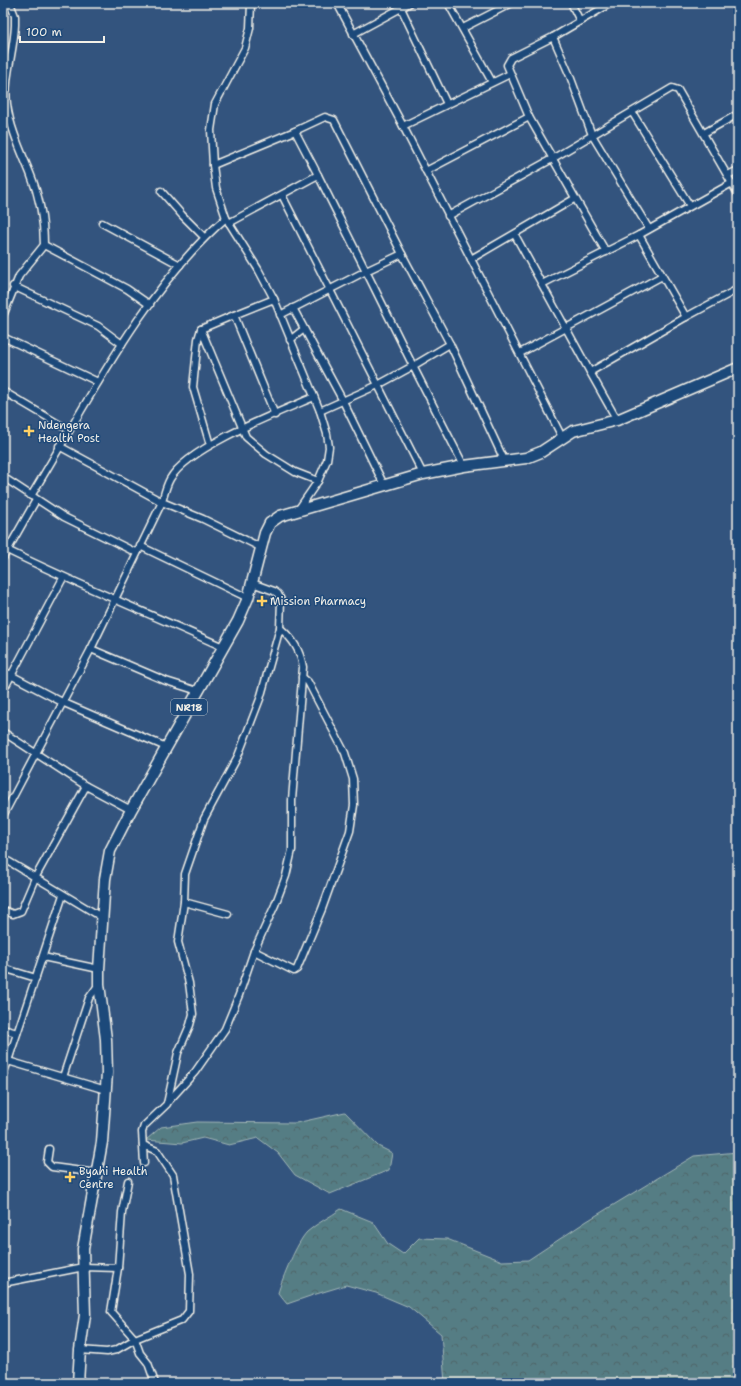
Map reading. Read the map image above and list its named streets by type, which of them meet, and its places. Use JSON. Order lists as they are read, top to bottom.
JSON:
{
  "streets": {
    "main road": ["NR18"]
  },
  "places": {
    "health": ["Ndengera Health Post", "Mission Pharmacy", "Byahi Health Centre"]
  },
  "scale_bar": "100 m"
}
